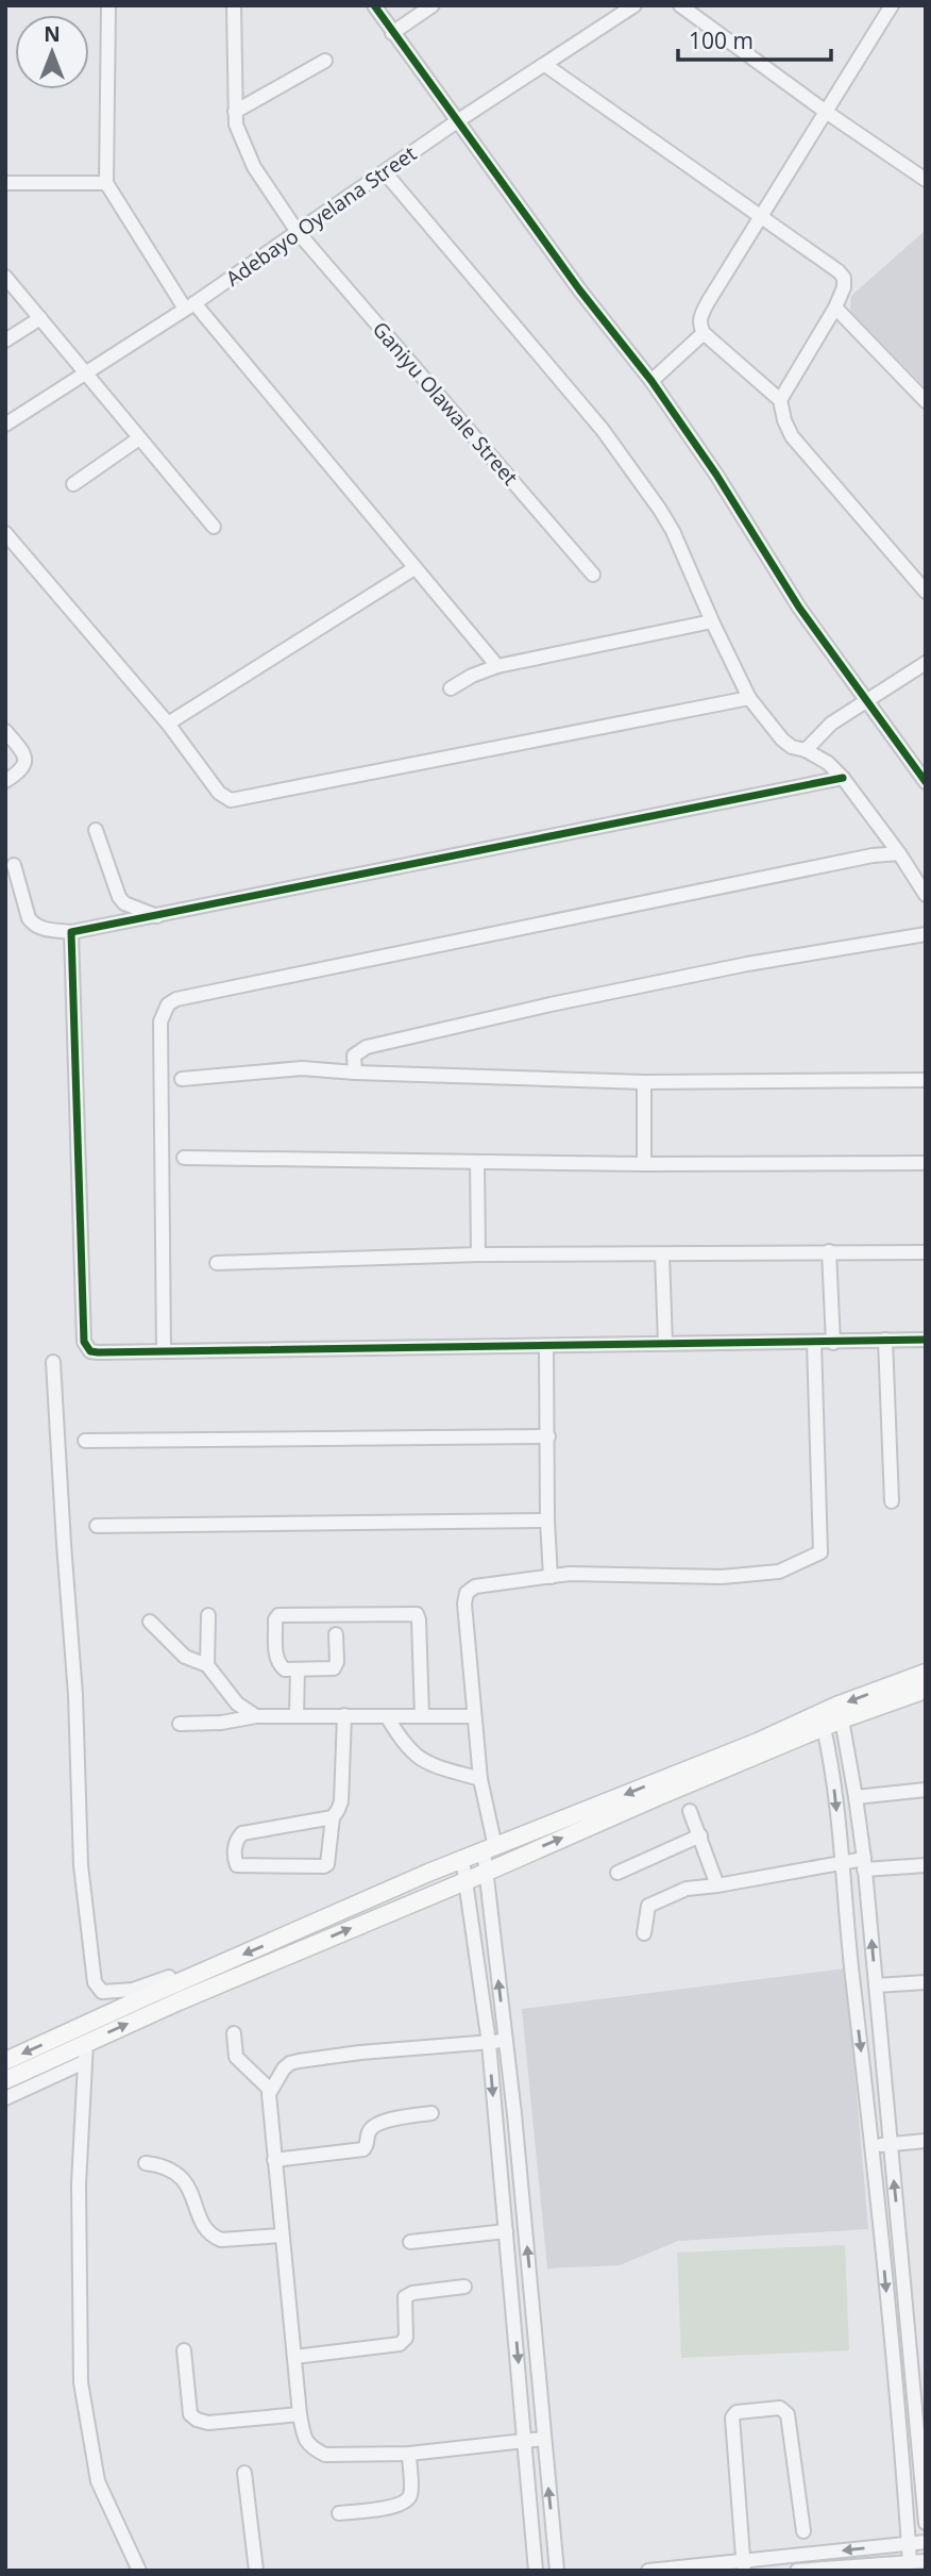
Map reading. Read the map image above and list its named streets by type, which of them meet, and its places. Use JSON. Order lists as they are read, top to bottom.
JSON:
{
  "streets": {
    "street": ["Adebayo Oyelana Street", "Ganiyu Olawale Street"]
  },
  "crossings": [
    ["Adebayo Oyelana Street", "Ganiyu Olawale Street"]
  ],
  "scale_bar": "100 m",
  "north": "top"
}
